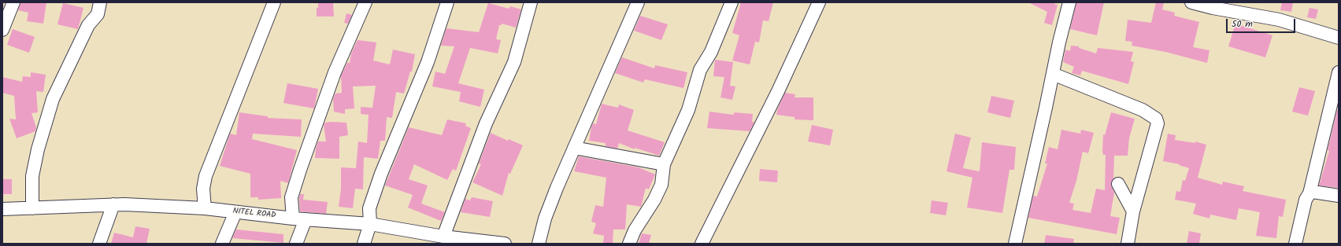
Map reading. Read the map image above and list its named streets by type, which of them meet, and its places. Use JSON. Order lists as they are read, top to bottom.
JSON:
{
  "streets": {
    "street": ["NITEL ROAD"]
  },
  "scale_bar": "50 m"
}
